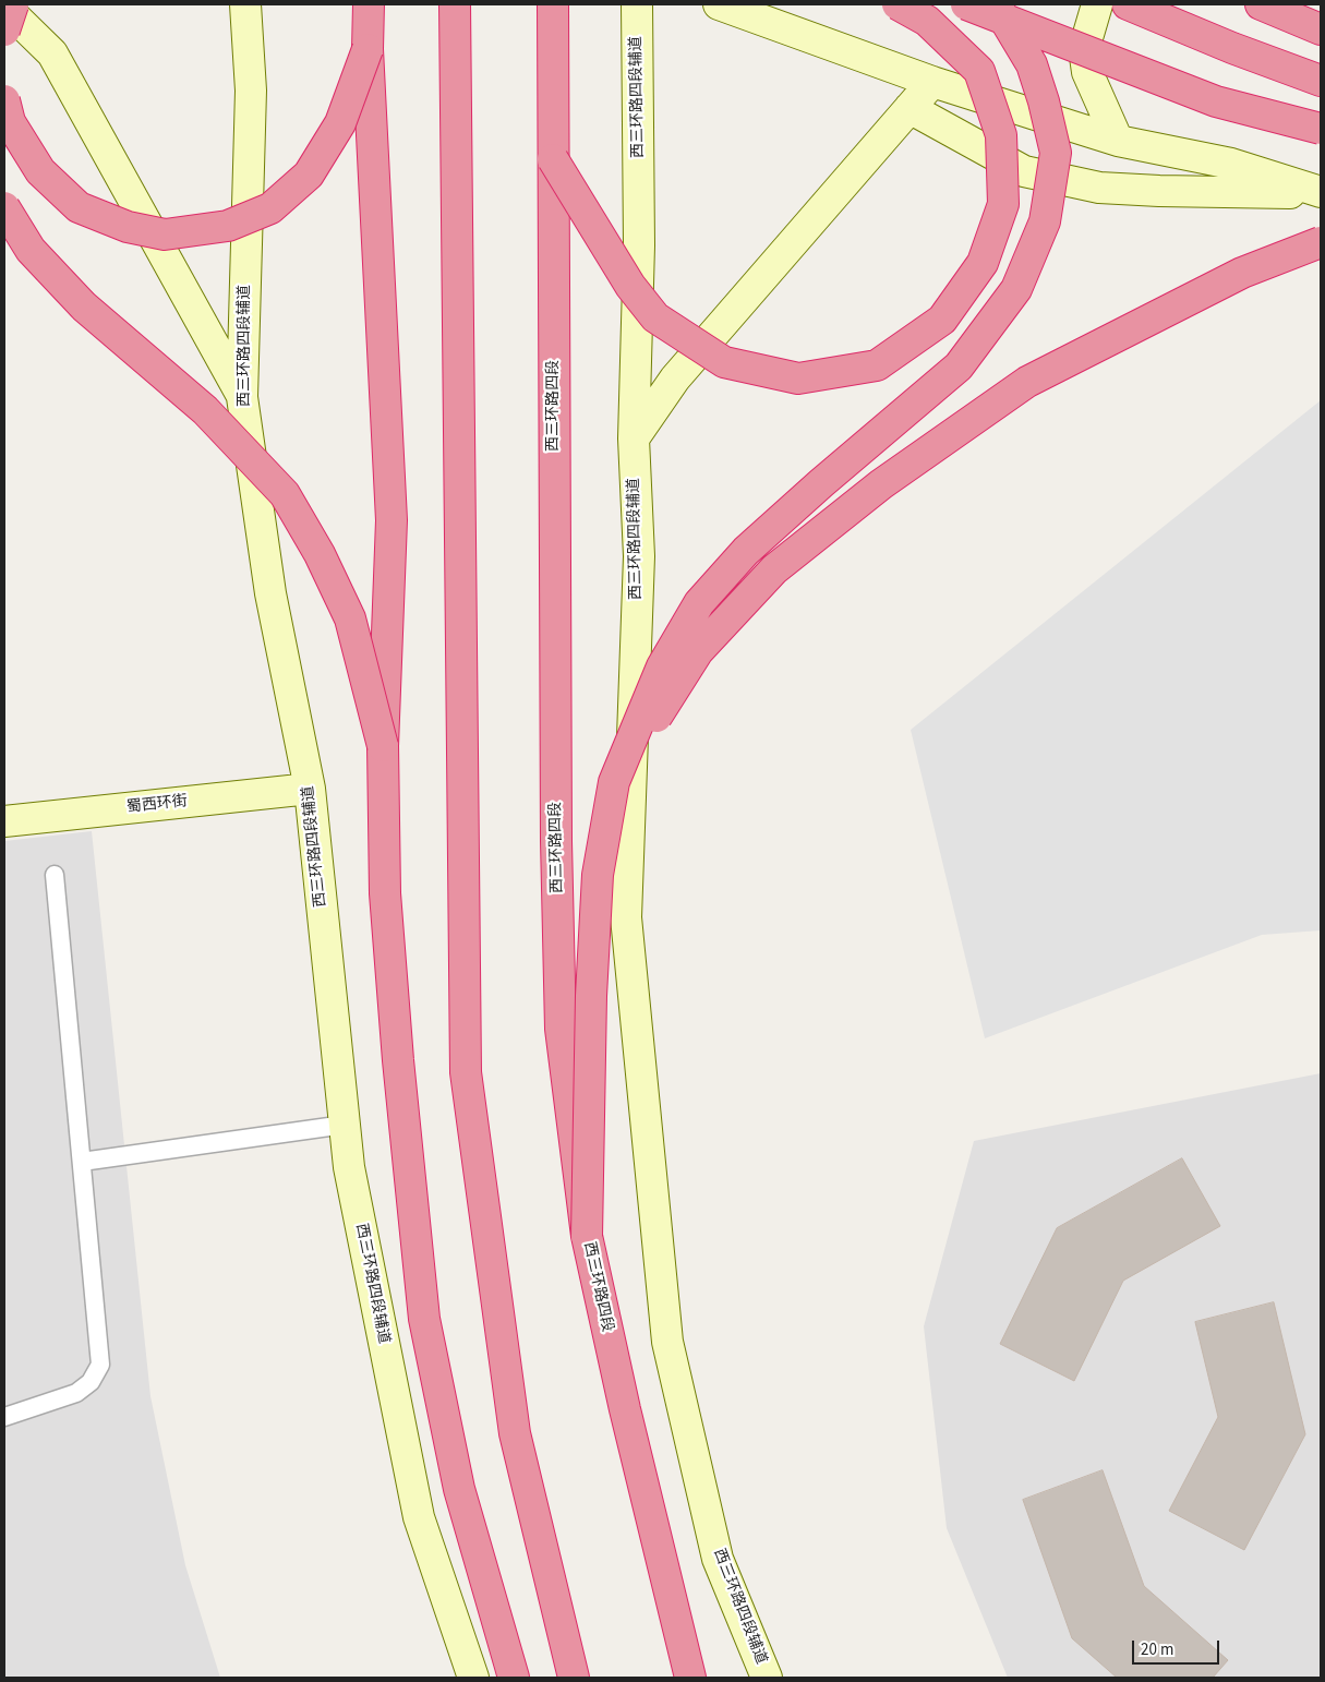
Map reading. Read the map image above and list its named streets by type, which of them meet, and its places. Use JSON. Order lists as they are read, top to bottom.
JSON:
{
  "streets": {
    "highway": ["西三环路四段"],
    "main road": ["西三环路四段辅道", "蜀西环街"]
  },
  "crossings": [
    ["西三环路四段辅道", "蜀西环街"]
  ],
  "scale_bar": "20 m"
}
